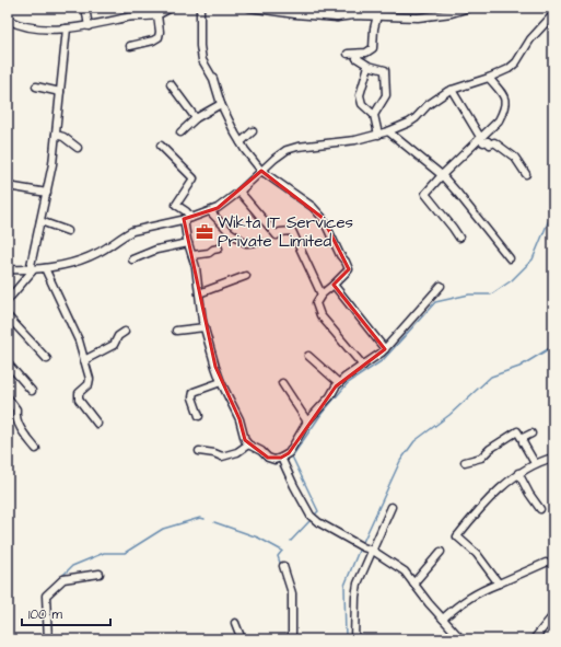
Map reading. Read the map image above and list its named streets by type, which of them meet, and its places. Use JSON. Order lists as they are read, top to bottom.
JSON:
{
  "places": {
    "office": ["Wikta IT Services Private Limited"]
  },
  "scale_bar": "100 m"
}
